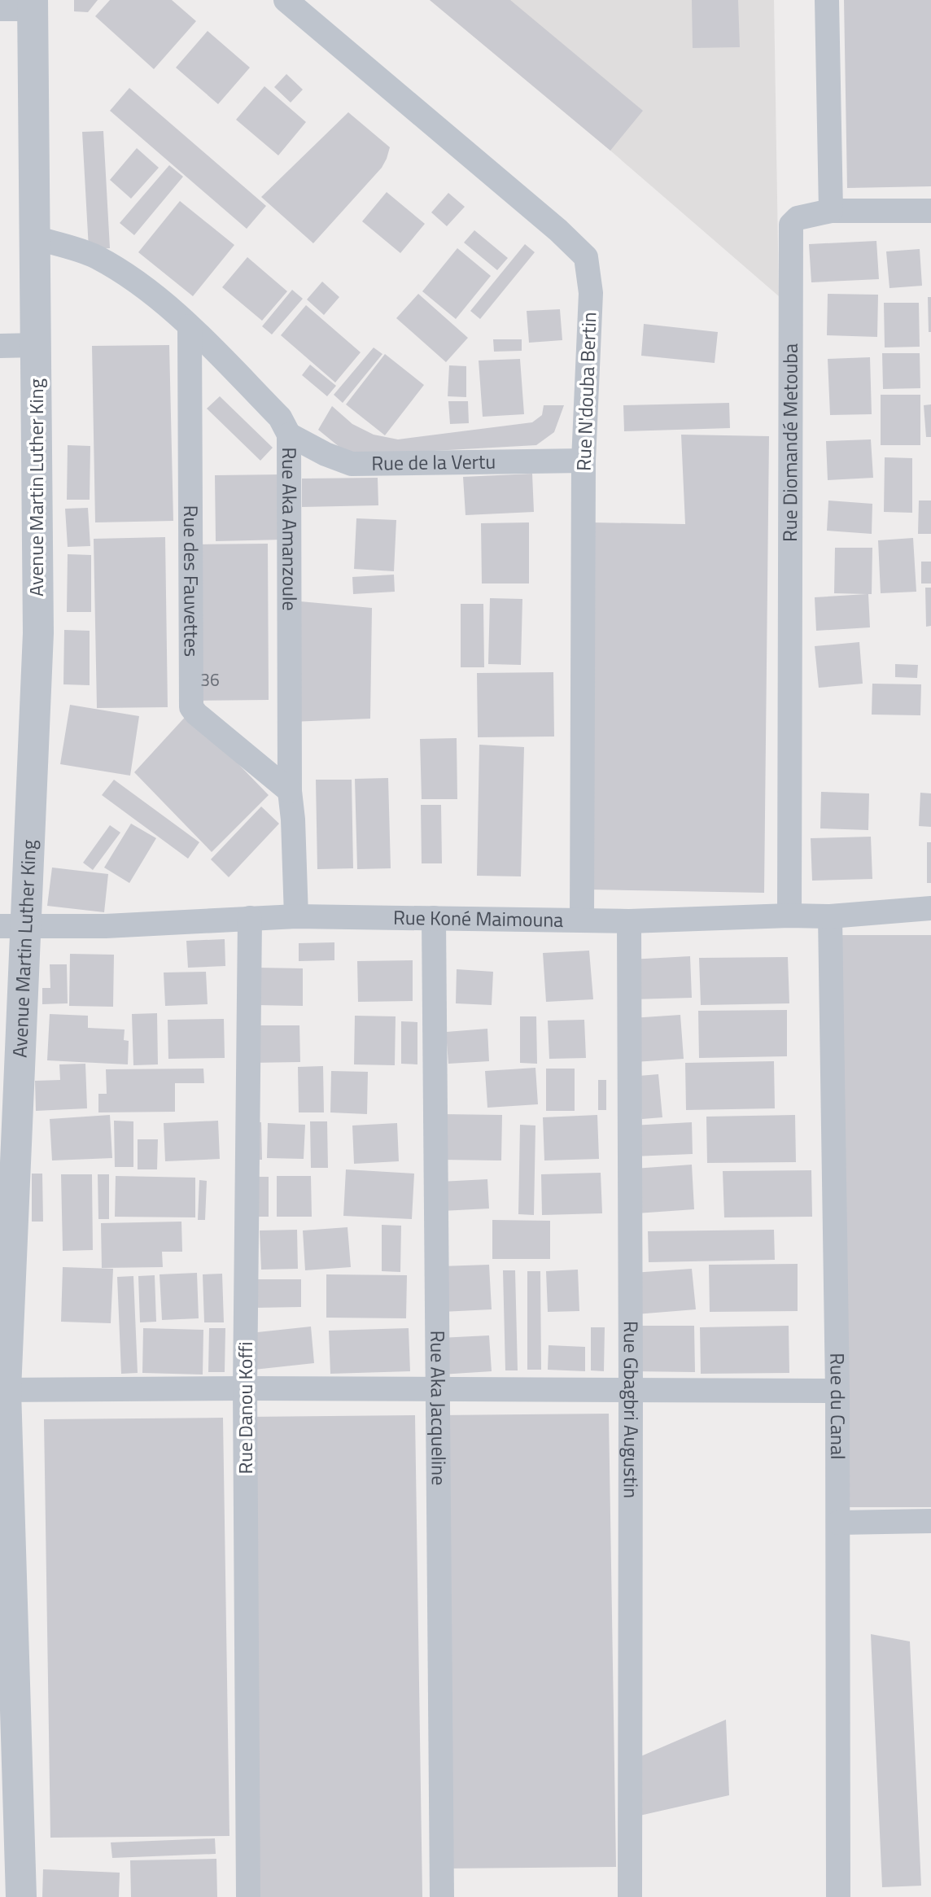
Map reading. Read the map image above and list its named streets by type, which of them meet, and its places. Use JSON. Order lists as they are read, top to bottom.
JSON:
{
  "streets": {
    "street": [
      "Rue N'douba Bertin",
      "Rue Diomandé Metouba",
      "Rue de la Vertu",
      "Avenue Martin Luther King",
      "Rue Aka Amanzoule",
      "Rue des Fauvettes",
      "Rue Koné Maimouna",
      "Rue du Canal",
      "Rue Danou Koffi",
      "Rue Aka Jacqueline",
      "Rue Gbagbri Augustin"
    ]
  },
  "crossings": [
    ["Rue N'douba Bertin", "Rue de la Vertu"],
    ["Rue N'douba Bertin", "Rue Koné Maimouna"],
    ["Rue Diomandé Metouba", "Rue Koné Maimouna"],
    ["Rue de la Vertu", "Rue Aka Amanzoule"],
    ["Avenue Martin Luther King", "Rue Aka Amanzoule"],
    ["Avenue Martin Luther King", "Rue Koné Maimouna"],
    ["Rue Aka Amanzoule", "Rue des Fauvettes"],
    ["Rue Aka Amanzoule", "Rue Koné Maimouna"],
    ["Rue Koné Maimouna", "Rue du Canal"],
    ["Rue Koné Maimouna", "Rue Danou Koffi"],
    ["Rue Koné Maimouna", "Rue Aka Jacqueline"],
    ["Rue Koné Maimouna", "Rue Gbagbri Augustin"]
  ],
  "house_numbers": ["36"]
}
